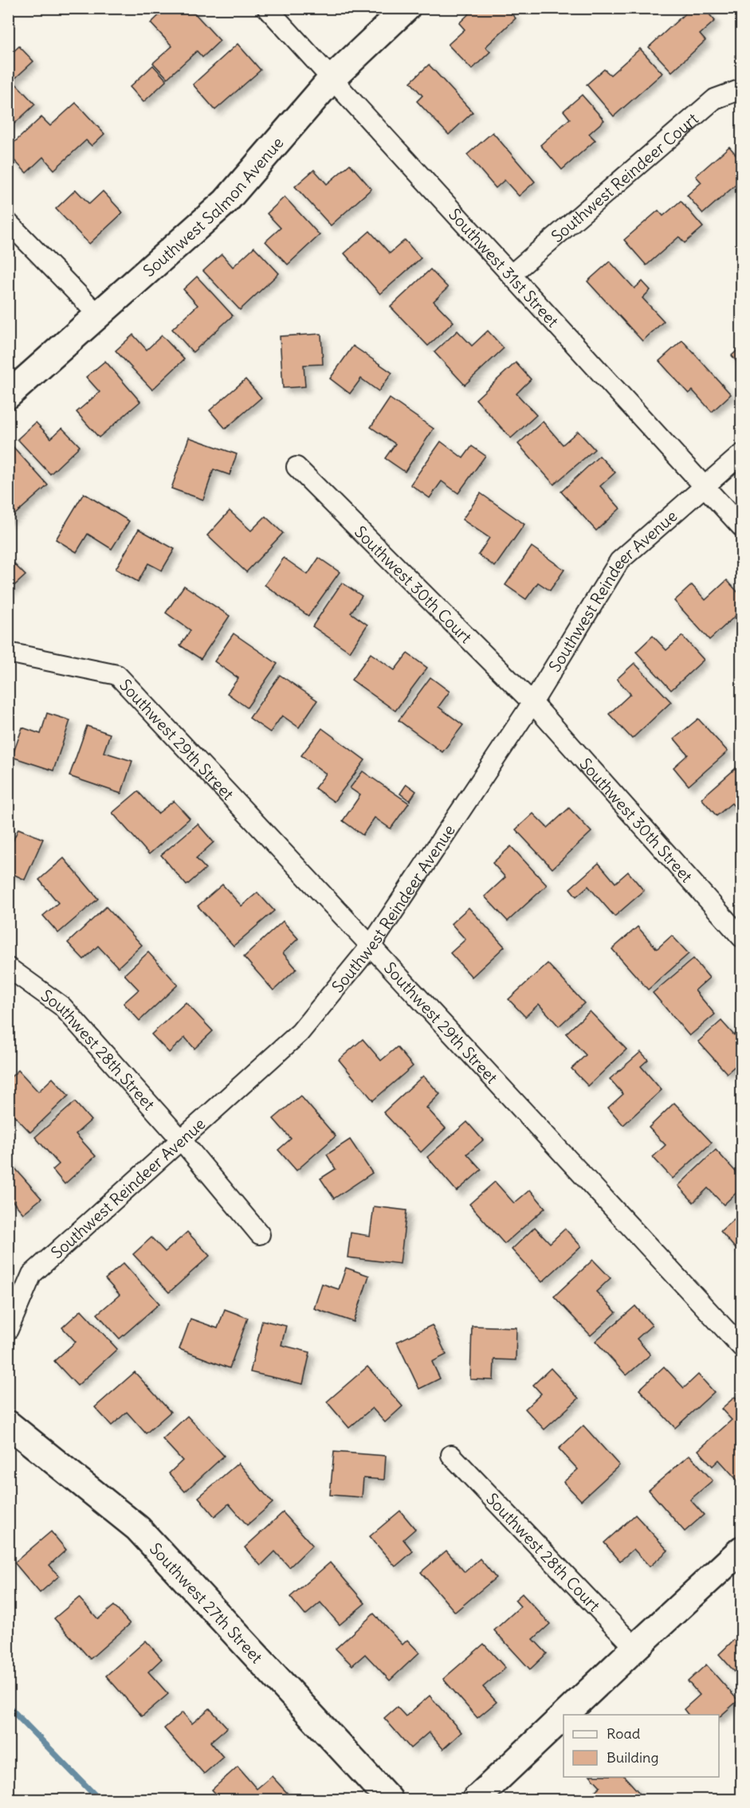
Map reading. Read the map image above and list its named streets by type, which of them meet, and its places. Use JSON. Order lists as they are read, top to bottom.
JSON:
{
  "streets": {
    "street": [
      "Southwest Reindeer Court",
      "Southwest Salmon Avenue",
      "Southwest 31st Street",
      "Southwest 30th Court",
      "Southwest Reindeer Avenue",
      "Southwest 29th Street",
      "Southwest 30th Street",
      "Southwest 28th Street",
      "Southwest 28th Court",
      "Southwest 27th Street"
    ]
  },
  "crossings": [
    ["Southwest Reindeer Court", "Southwest 31st Street"],
    ["Southwest Salmon Avenue", "Southwest 31st Street"],
    ["Southwest 31st Street", "Southwest Reindeer Avenue"],
    ["Southwest 30th Court", "Southwest Reindeer Avenue"],
    ["Southwest 30th Court", "Southwest 30th Street"],
    ["Southwest Reindeer Avenue", "Southwest 29th Street"],
    ["Southwest Reindeer Avenue", "Southwest 30th Street"],
    ["Southwest Reindeer Avenue", "Southwest 28th Street"]
  ],
  "legend": ["Road", "Building"]
}
